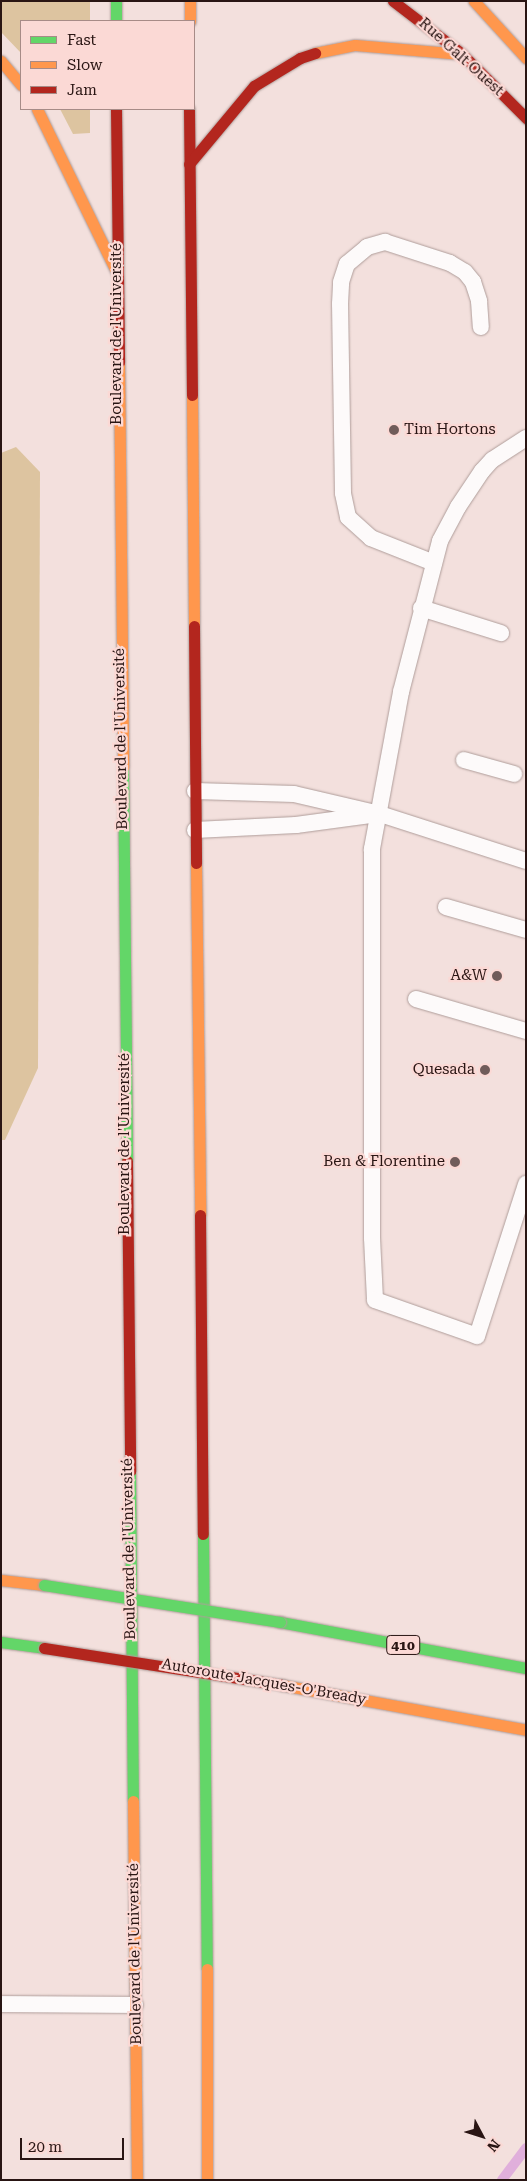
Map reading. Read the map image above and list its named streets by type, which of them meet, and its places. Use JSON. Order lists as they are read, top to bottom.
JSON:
{
  "streets": {
    "main road": [
      "Rue Galt Ouest",
      "Boulevard de l'Université",
      "410",
      "Autoroute Jacques-O'Bready"
    ]
  },
  "places": [
    "Tim Hortons",
    "A&W",
    "Quesada",
    "Ben & Florentine"
  ],
  "legend": ["Fast", "Slow", "Jam"],
  "scale_bar": "20 m",
  "north": "bottom right"
}
